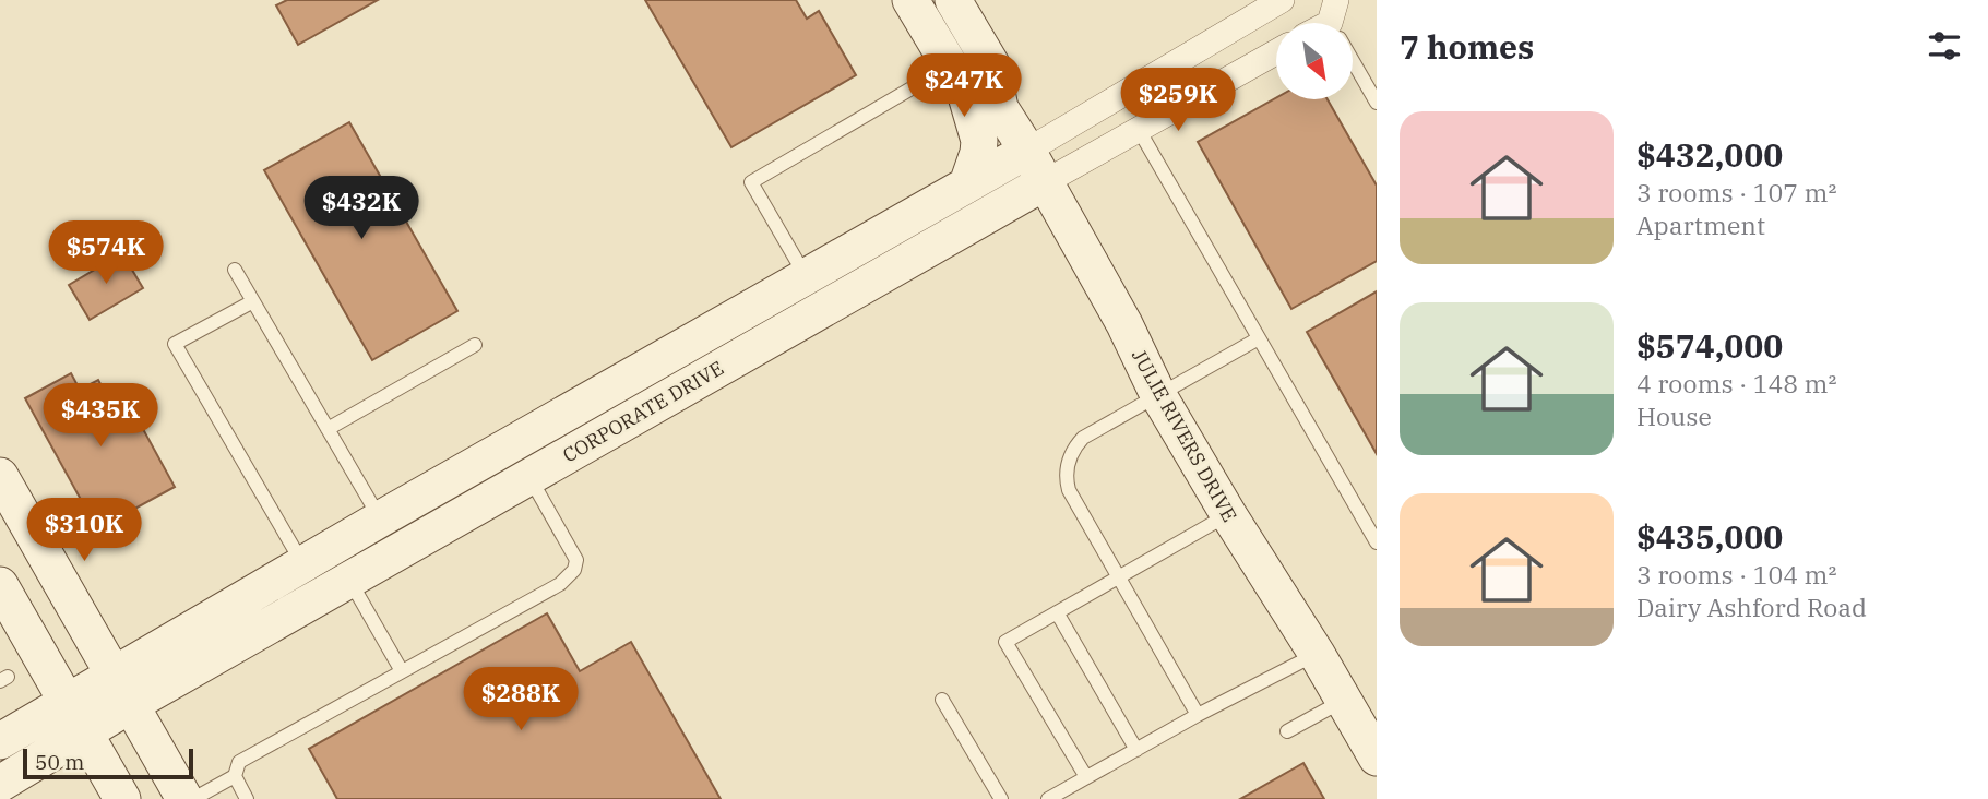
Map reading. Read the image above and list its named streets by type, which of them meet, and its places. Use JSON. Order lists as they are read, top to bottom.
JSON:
{
  "streets": {
    "street": ["CORPORATE DRIVE", "JULIE RIVERS DRIVE"]
  },
  "crossings": [
    ["CORPORATE DRIVE", "JULIE RIVERS DRIVE"]
  ],
  "scale_bar": "50 m",
  "north": "bottom right",
  "page": {
    "heading": "7 homes",
    "price": [
      "$247K",
      "$259K",
      "$432K",
      "$574K",
      "$435K",
      "$310K",
      "$288K"
    ],
    "list": [
      {
        "name": "$432,000",
        "note": "3 rooms · 107 m² · Apartment"
      },
      {
        "name": "$574,000",
        "note": "4 rooms · 148 m² · House"
      },
      {
        "name": "$435,000",
        "note": "3 rooms · 104 m² · Dairy Ashford Road"
      }
    ],
    "scale": "50 m"
  }
}
